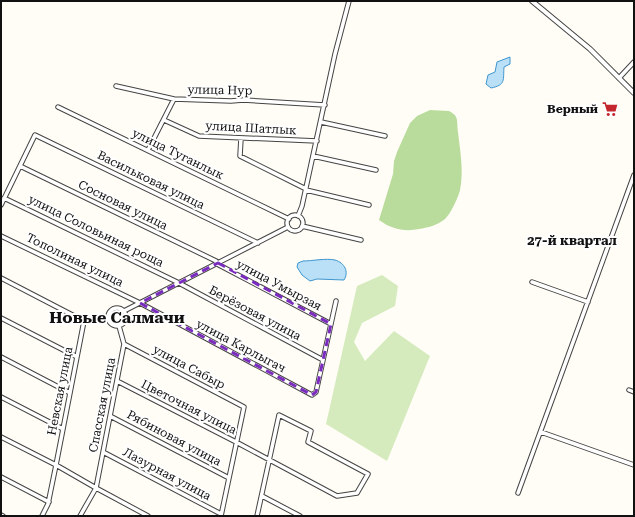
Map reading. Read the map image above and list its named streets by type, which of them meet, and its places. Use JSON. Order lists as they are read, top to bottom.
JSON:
{
  "streets": {
    "street": [
      "улица Нур",
      "улица Шатлык",
      "улица Туганлык",
      "Васильковая улица",
      "Сосновая улица",
      "улица Соловьиная роща",
      "Тополиная улица",
      "улица Умырзая",
      "Берёзовая улица",
      "улица Карлыгач",
      "улица Сабыр",
      "Невская улица",
      "Спасская улица",
      "Цветочная улица",
      "Рябиновая улица",
      "Лазурная улица"
    ]
  },
  "crossings": [
    ["Васильковая улица", "Сосновая улица"],
    ["Сосновая улица", "улица Умырзая"],
    ["улица Соловьиная роща", "Берёзовая улица"],
    ["Тополиная улица", "улица Карлыгач"],
    ["Берёзовая улица", "улица Карлыгач"],
    ["улица Сабыр", "Спасская улица"],
    ["улица Сабыр", "Цветочная улица"],
    ["Спасская улица", "Цветочная улица"],
    ["Спасская улица", "Рябиновая улица"],
    ["Спасская улица", "Лазурная улица"]
  ],
  "districts": ["27-й квартал", "Новые Салмачи"],
  "places": {
    "supermarket": ["Верный"]
  }
}
